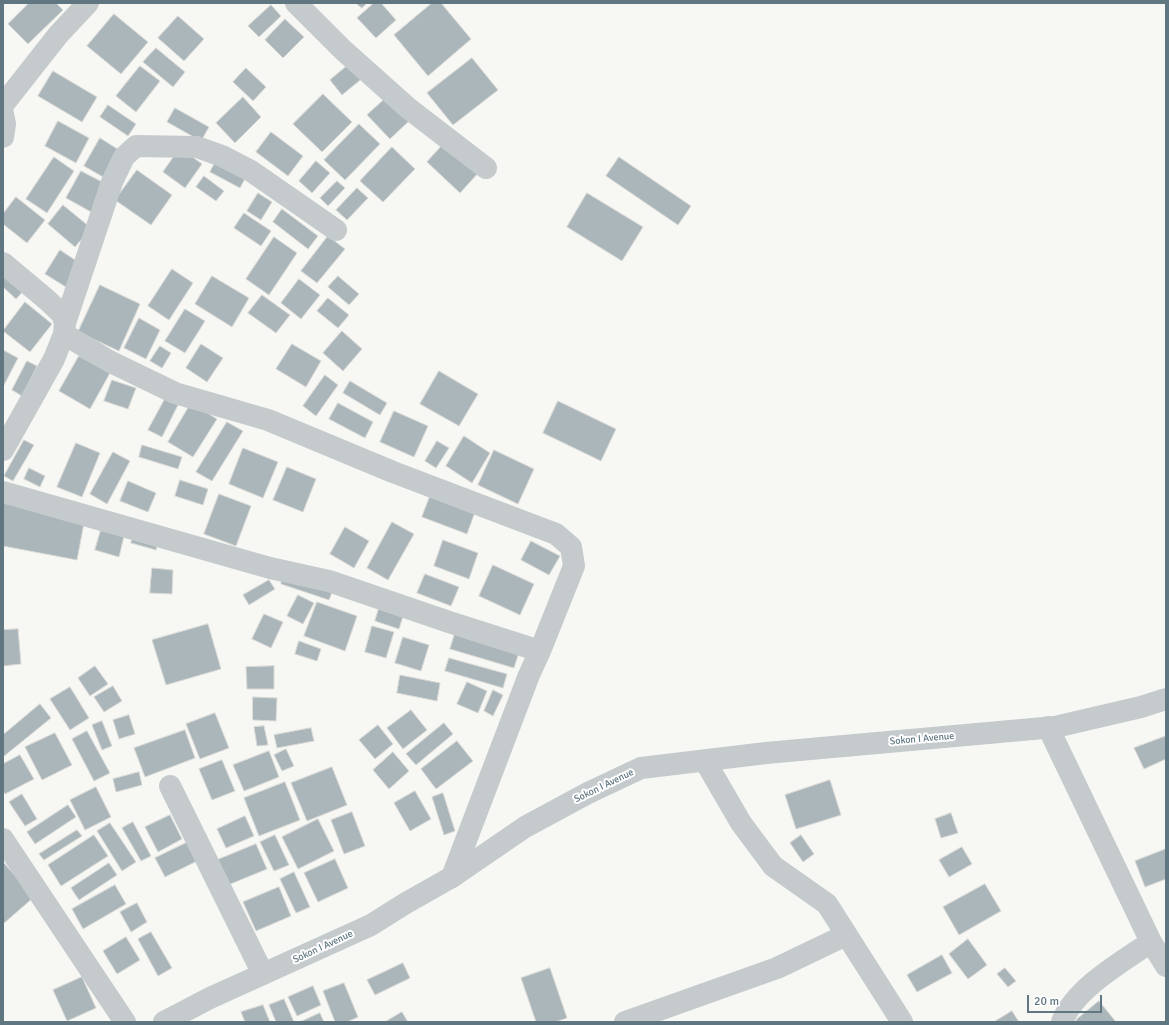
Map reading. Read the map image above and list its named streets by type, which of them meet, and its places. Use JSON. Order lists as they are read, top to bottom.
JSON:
{
  "streets": {
    "street": ["Sokon I Avenue"]
  },
  "scale_bar": "20 m"
}
